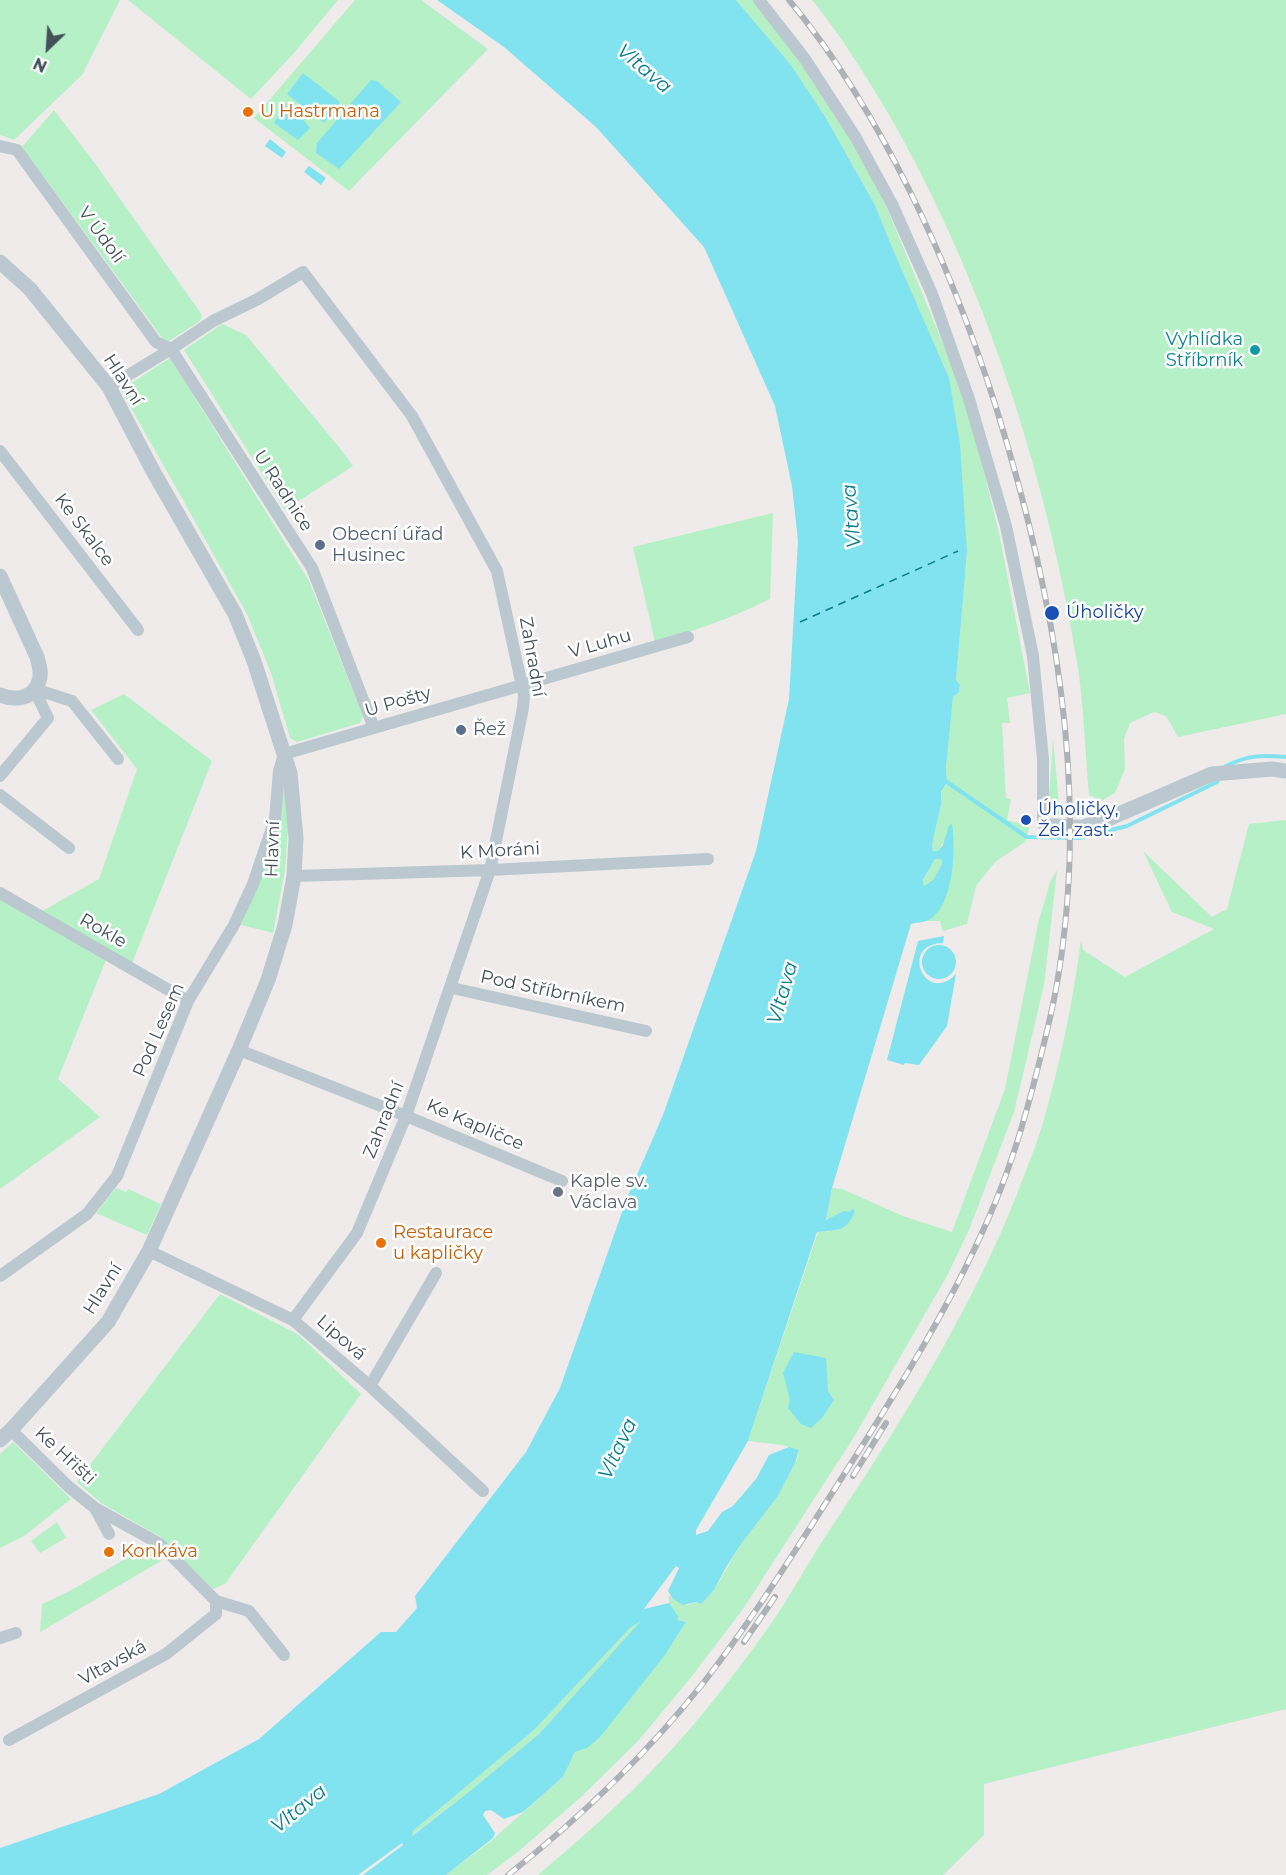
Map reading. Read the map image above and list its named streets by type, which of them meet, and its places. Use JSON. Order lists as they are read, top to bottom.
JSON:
{
  "streets": {
    "street": [
      "V Údolí",
      "Hlavní",
      "U Radnice",
      "Ke Skalce",
      "V Luhu",
      "Zahradní",
      "U Pošty",
      "K Moráni",
      "Rokle",
      "Pod Stříbrníkem",
      "Pod Lesem",
      "Ke Kapličce",
      "Lipová",
      "Ke Hřišti",
      "Vltavská"
    ]
  },
  "crossings": [
    ["V Údolí", "U Radnice"],
    ["V Údolí", "Zahradní"],
    ["Hlavní", "Zahradní"],
    ["Hlavní", "U Pošty"],
    ["Hlavní", "K Moráni"],
    ["Hlavní", "Pod Lesem"],
    ["Hlavní", "Ke Kapličce"],
    ["Hlavní", "Lipová"],
    ["Hlavní", "Ke Hřišti"],
    ["U Radnice", "Zahradní"],
    ["U Radnice", "U Pošty"],
    ["V Luhu", "Zahradní"],
    ["V Luhu", "U Pošty"],
    ["Zahradní", "U Pošty"],
    ["Zahradní", "K Moráni"],
    ["Zahradní", "Pod Stříbrníkem"],
    ["Zahradní", "Ke Kapličce"],
    ["Zahradní", "Lipová"],
    ["U Pošty", "Pod Lesem"],
    ["Rokle", "Pod Lesem"],
    ["Ke Hřišti", "Vltavská"]
  ],
  "water": ["Vltava"],
  "places": [
    "U Hastrmana",
    "Vyhlídka Stříbrník",
    "Obecní úřad Husinec",
    "Úholičky",
    "Řež",
    "Úholičky, Žel. zast.",
    "Kaple sv. Václava",
    "Restaurace u kapličky",
    "Konkáva"
  ],
  "north": "bottom left"
}
